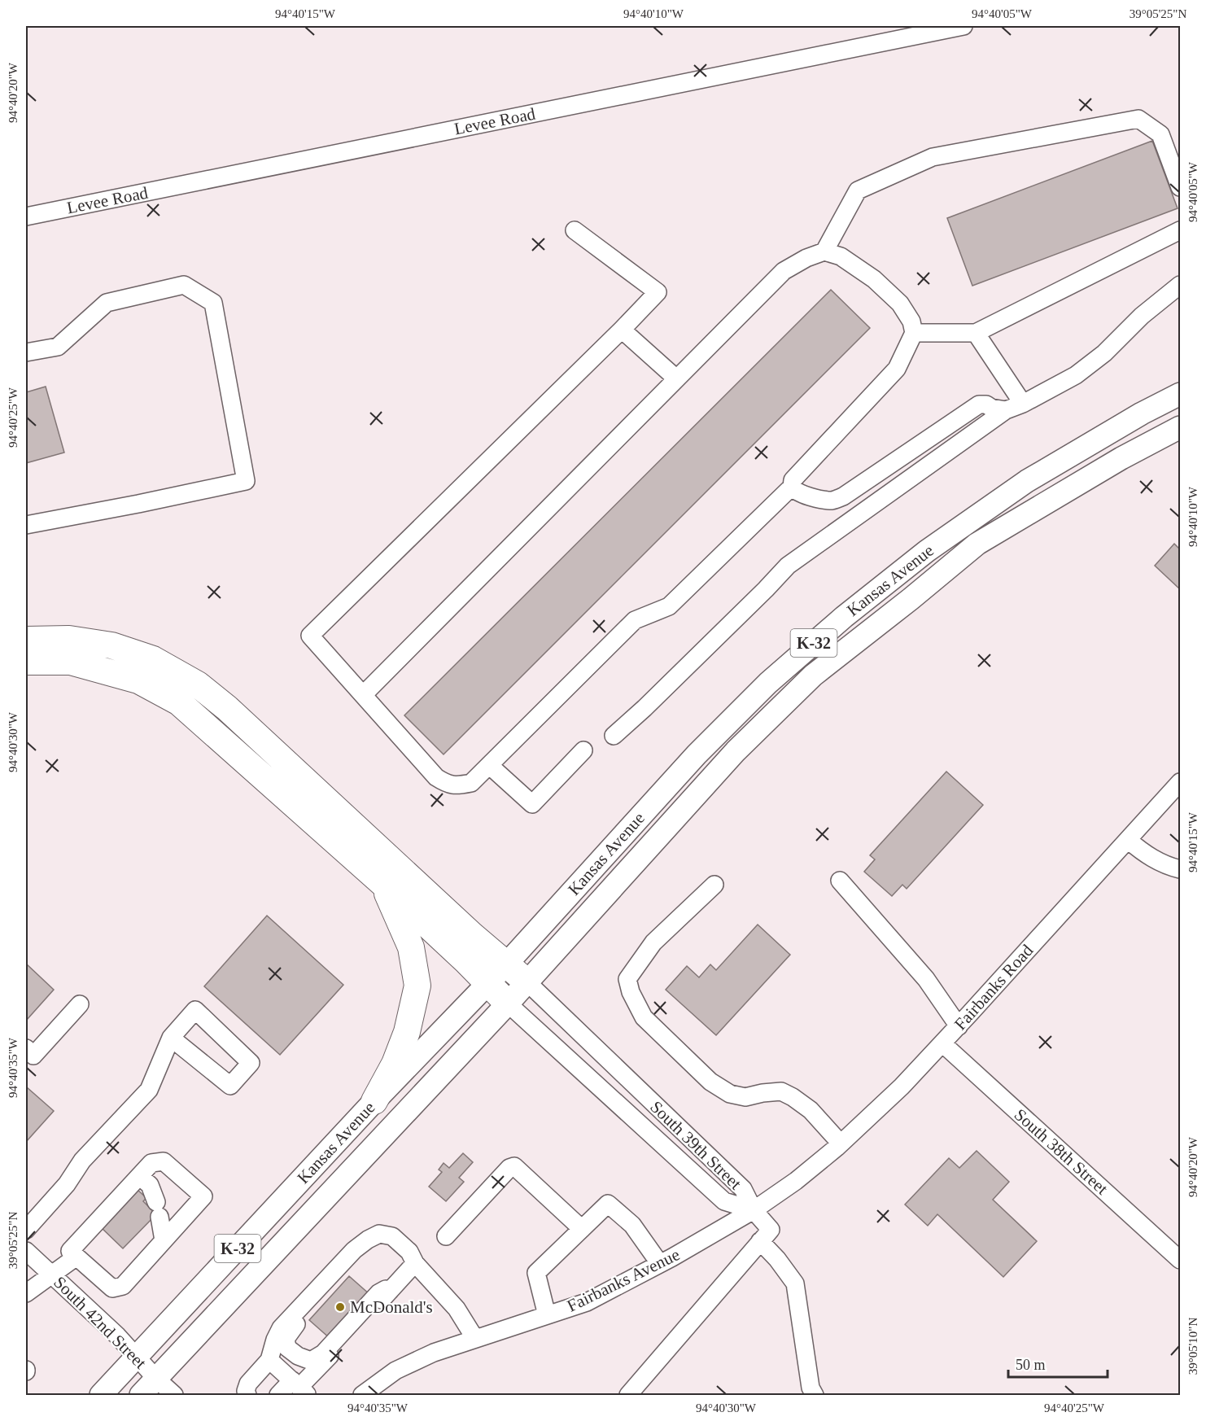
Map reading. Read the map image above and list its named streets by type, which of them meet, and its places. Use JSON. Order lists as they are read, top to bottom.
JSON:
{
  "streets": {
    "main road": ["Kansas Avenue", "K-32"],
    "street": [
      "Levee Road",
      "Fairbanks Road",
      "South 39th Street",
      "South 38th Street",
      "Fairbanks Avenue",
      "South 42nd Street"
    ]
  },
  "crossings": [
    ["Kansas Avenue", "South 39th Street"],
    ["Kansas Avenue", "South 42nd Street"],
    ["Fairbanks Road", "South 38th Street"],
    ["Fairbanks Road", "Fairbanks Avenue"],
    ["South 39th Street", "Fairbanks Avenue"]
  ],
  "places": ["McDonald's"],
  "scale_bar": "50 m",
  "coordinates": [
    "94°40'15\"W",
    "94°40'10\"W",
    "94°40'05\"W",
    "39°05'25\"N",
    "94°40'20\"W",
    "94°40'25\"W",
    "94°40'30\"W",
    "94°40'35\"W",
    "39°05'10\"N"
  ]
}
